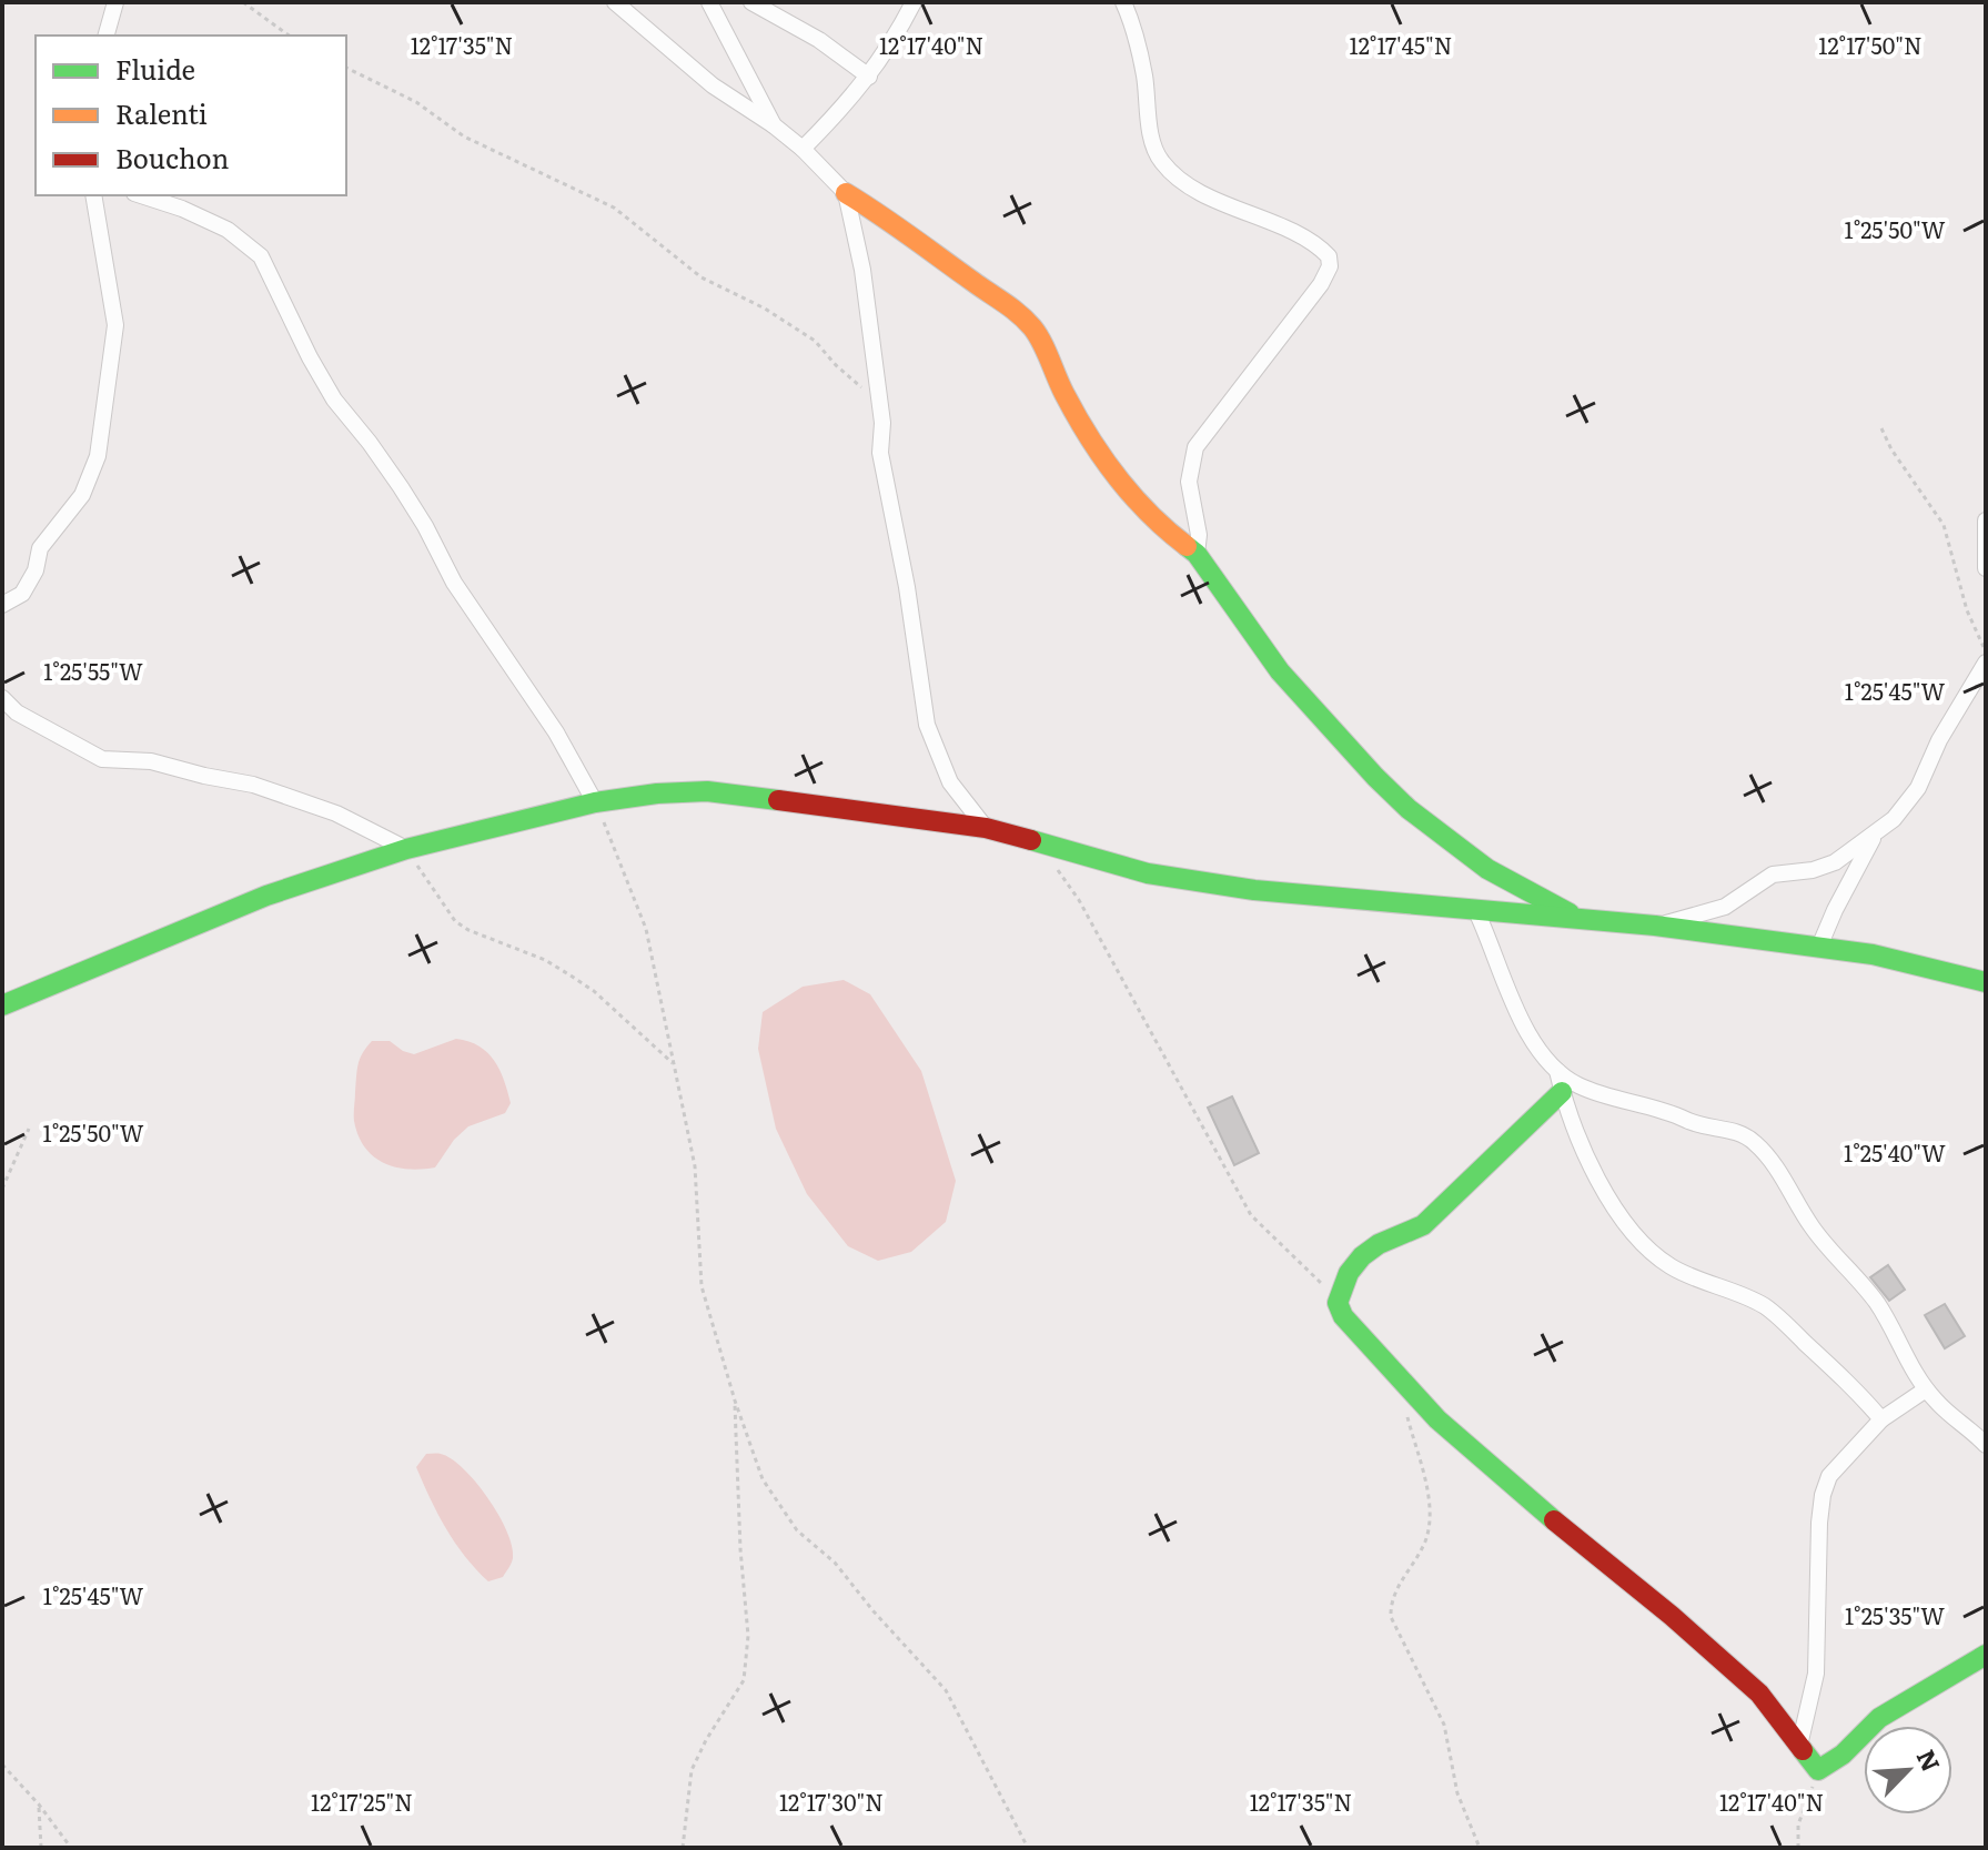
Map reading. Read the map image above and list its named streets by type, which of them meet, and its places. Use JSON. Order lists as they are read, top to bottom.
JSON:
{
  "legend": ["Fluide", "Ralenti", "Bouchon"],
  "north": "top right",
  "coordinates": [
    "12°17'35\"N",
    "12°17'40\"N",
    "12°17'45\"N",
    "12°17'50\"N",
    "1°25'50\"W",
    "1°25'55\"W",
    "1°25'45\"W",
    "1°25'40\"W",
    "1°25'35\"W",
    "12°17'25\"N",
    "12°17'30\"N"
  ]
}
